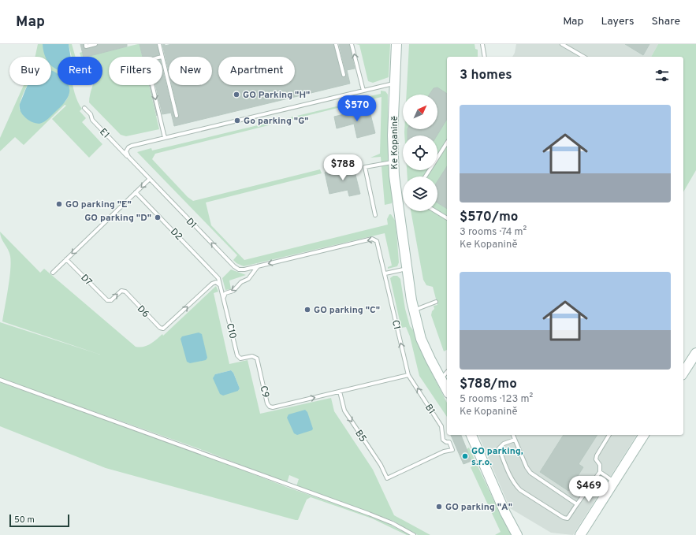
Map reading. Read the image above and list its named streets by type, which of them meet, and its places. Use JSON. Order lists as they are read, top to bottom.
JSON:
{
  "streets": {
    "street": ["Ke Kopanině"],
    "lane": [
      "E1",
      "D1",
      "D2",
      "D7",
      "D6",
      "C1",
      "C10",
      "C9",
      "B1",
      "B5"
    ]
  },
  "crossings": [
    ["E1", "D1"],
    ["D1", "C1"],
    ["D2", "D6"],
    ["D2", "C10"],
    ["D7", "D6"],
    ["D6", "C10"],
    ["C1", "C9"],
    ["C1", "B1"],
    ["C10", "C9"],
    ["C9", "B1"],
    ["C9", "B5"],
    ["B1", "B5"]
  ],
  "one_way": ["D1", "D7", "B1"],
  "places": [
    "GO Parking \"H\"",
    "Go parking \"G\"",
    "GO parking \"E\"",
    "GO parking \"D\"",
    "GO parking \"C\"",
    "GO parking, s.r.o.",
    "GO parking \"A\""
  ],
  "scale_bar": "50 m",
  "north": "top right",
  "page": {
    "header": "Map",
    "nav": ["Map", "Layers", "Share"],
    "chip": [
      "Buy",
      "Rent",
      "Filters",
      "New",
      "Apartment"
    ],
    "heading": "3 homes",
    "list": [
      {
        "name": "$570/mo",
        "note": "3 rooms · 74 m² · Ke Kopanině"
      },
      {
        "name": "$788/mo",
        "note": "5 rooms · 123 m² · Ke Kopanině"
      }
    ],
    "price": ["$570", "$788", "$469"],
    "scale": "50 m"
  }
}
